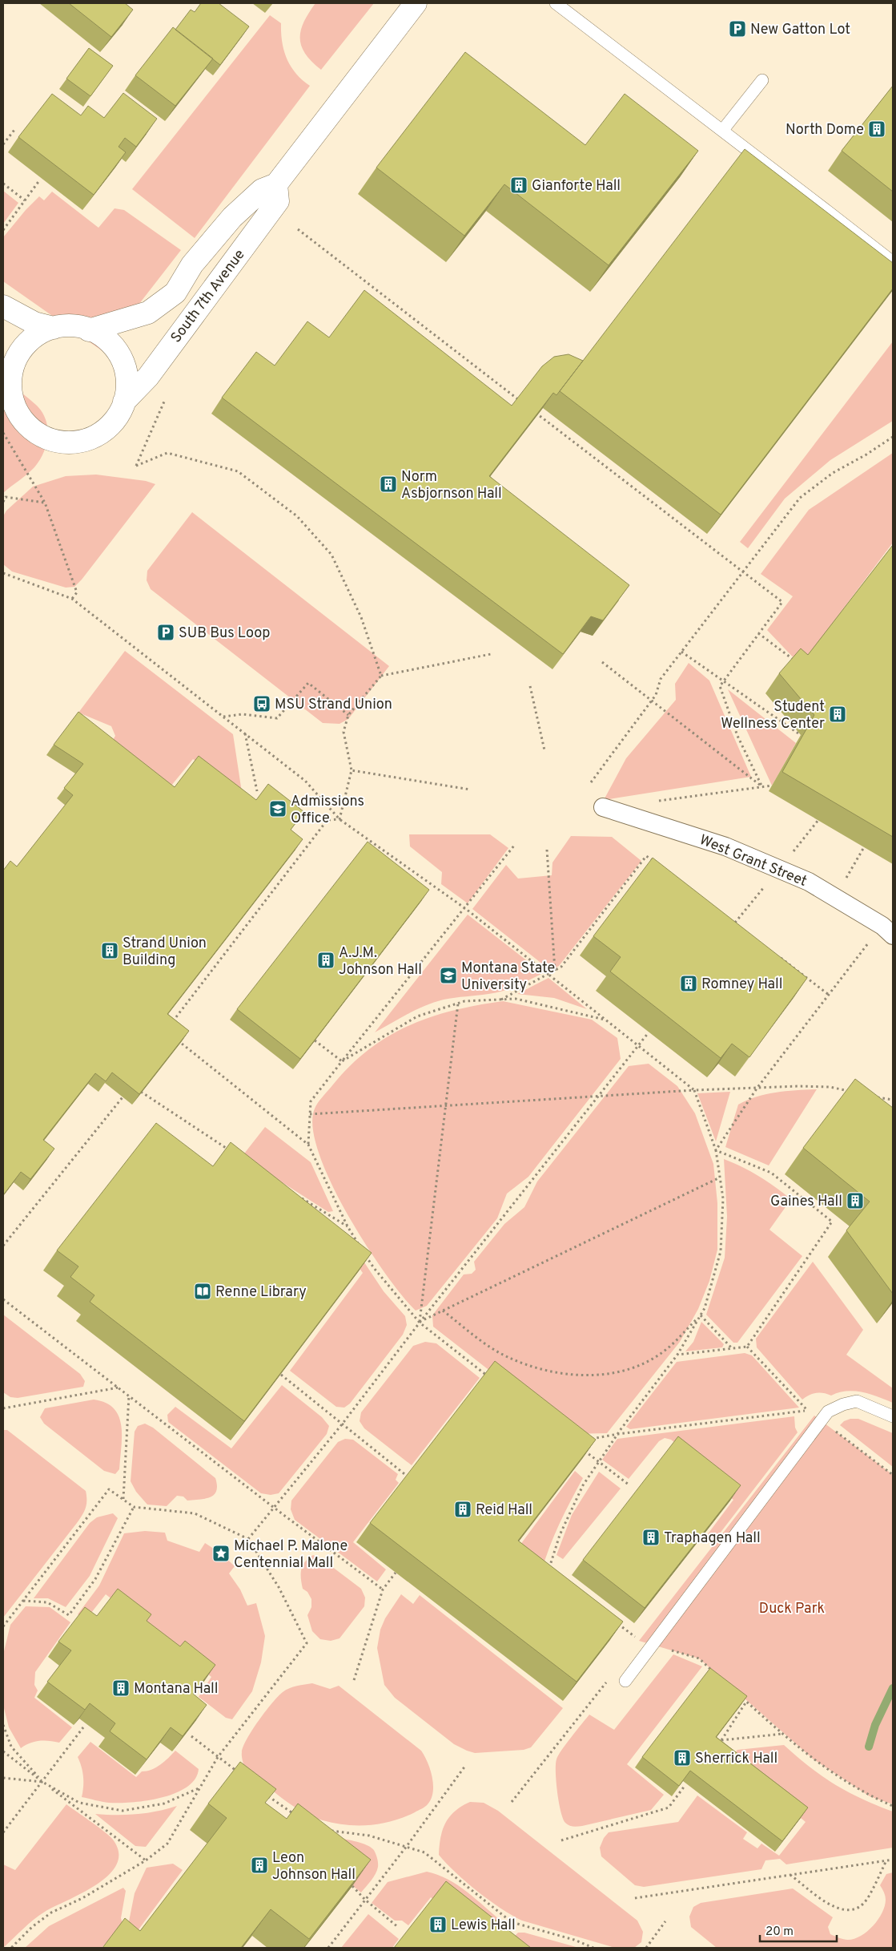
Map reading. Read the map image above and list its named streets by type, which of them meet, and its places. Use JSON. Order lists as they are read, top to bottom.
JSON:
{
  "streets": {
    "street": ["South 7th Avenue", "West Grant Street"]
  },
  "parks": ["Duck Park"],
  "places": {
    "parking": ["New Gatton Lot", "SUB Bus Loop"],
    "building": [
      "North Dome",
      "Gianforte Hall",
      "Norm Asbjornson Hall",
      "Student Wellness Center",
      "Strand Union Building",
      "A.J.M. Johnson Hall",
      "Romney Hall",
      "Gaines Hall",
      "Reid Hall",
      "Traphagen Hall",
      "Montana Hall",
      "Sherrick Hall",
      "Leon Johnson Hall",
      "Lewis Hall"
    ],
    "bus stop": ["MSU Strand Union"],
    "school or university": ["Admissions Office", "Montana State University"],
    "library": ["Renne Library"],
    "place": ["Michael P. Malone Centennial Mall"]
  },
  "scale_bar": "20 m"
}
